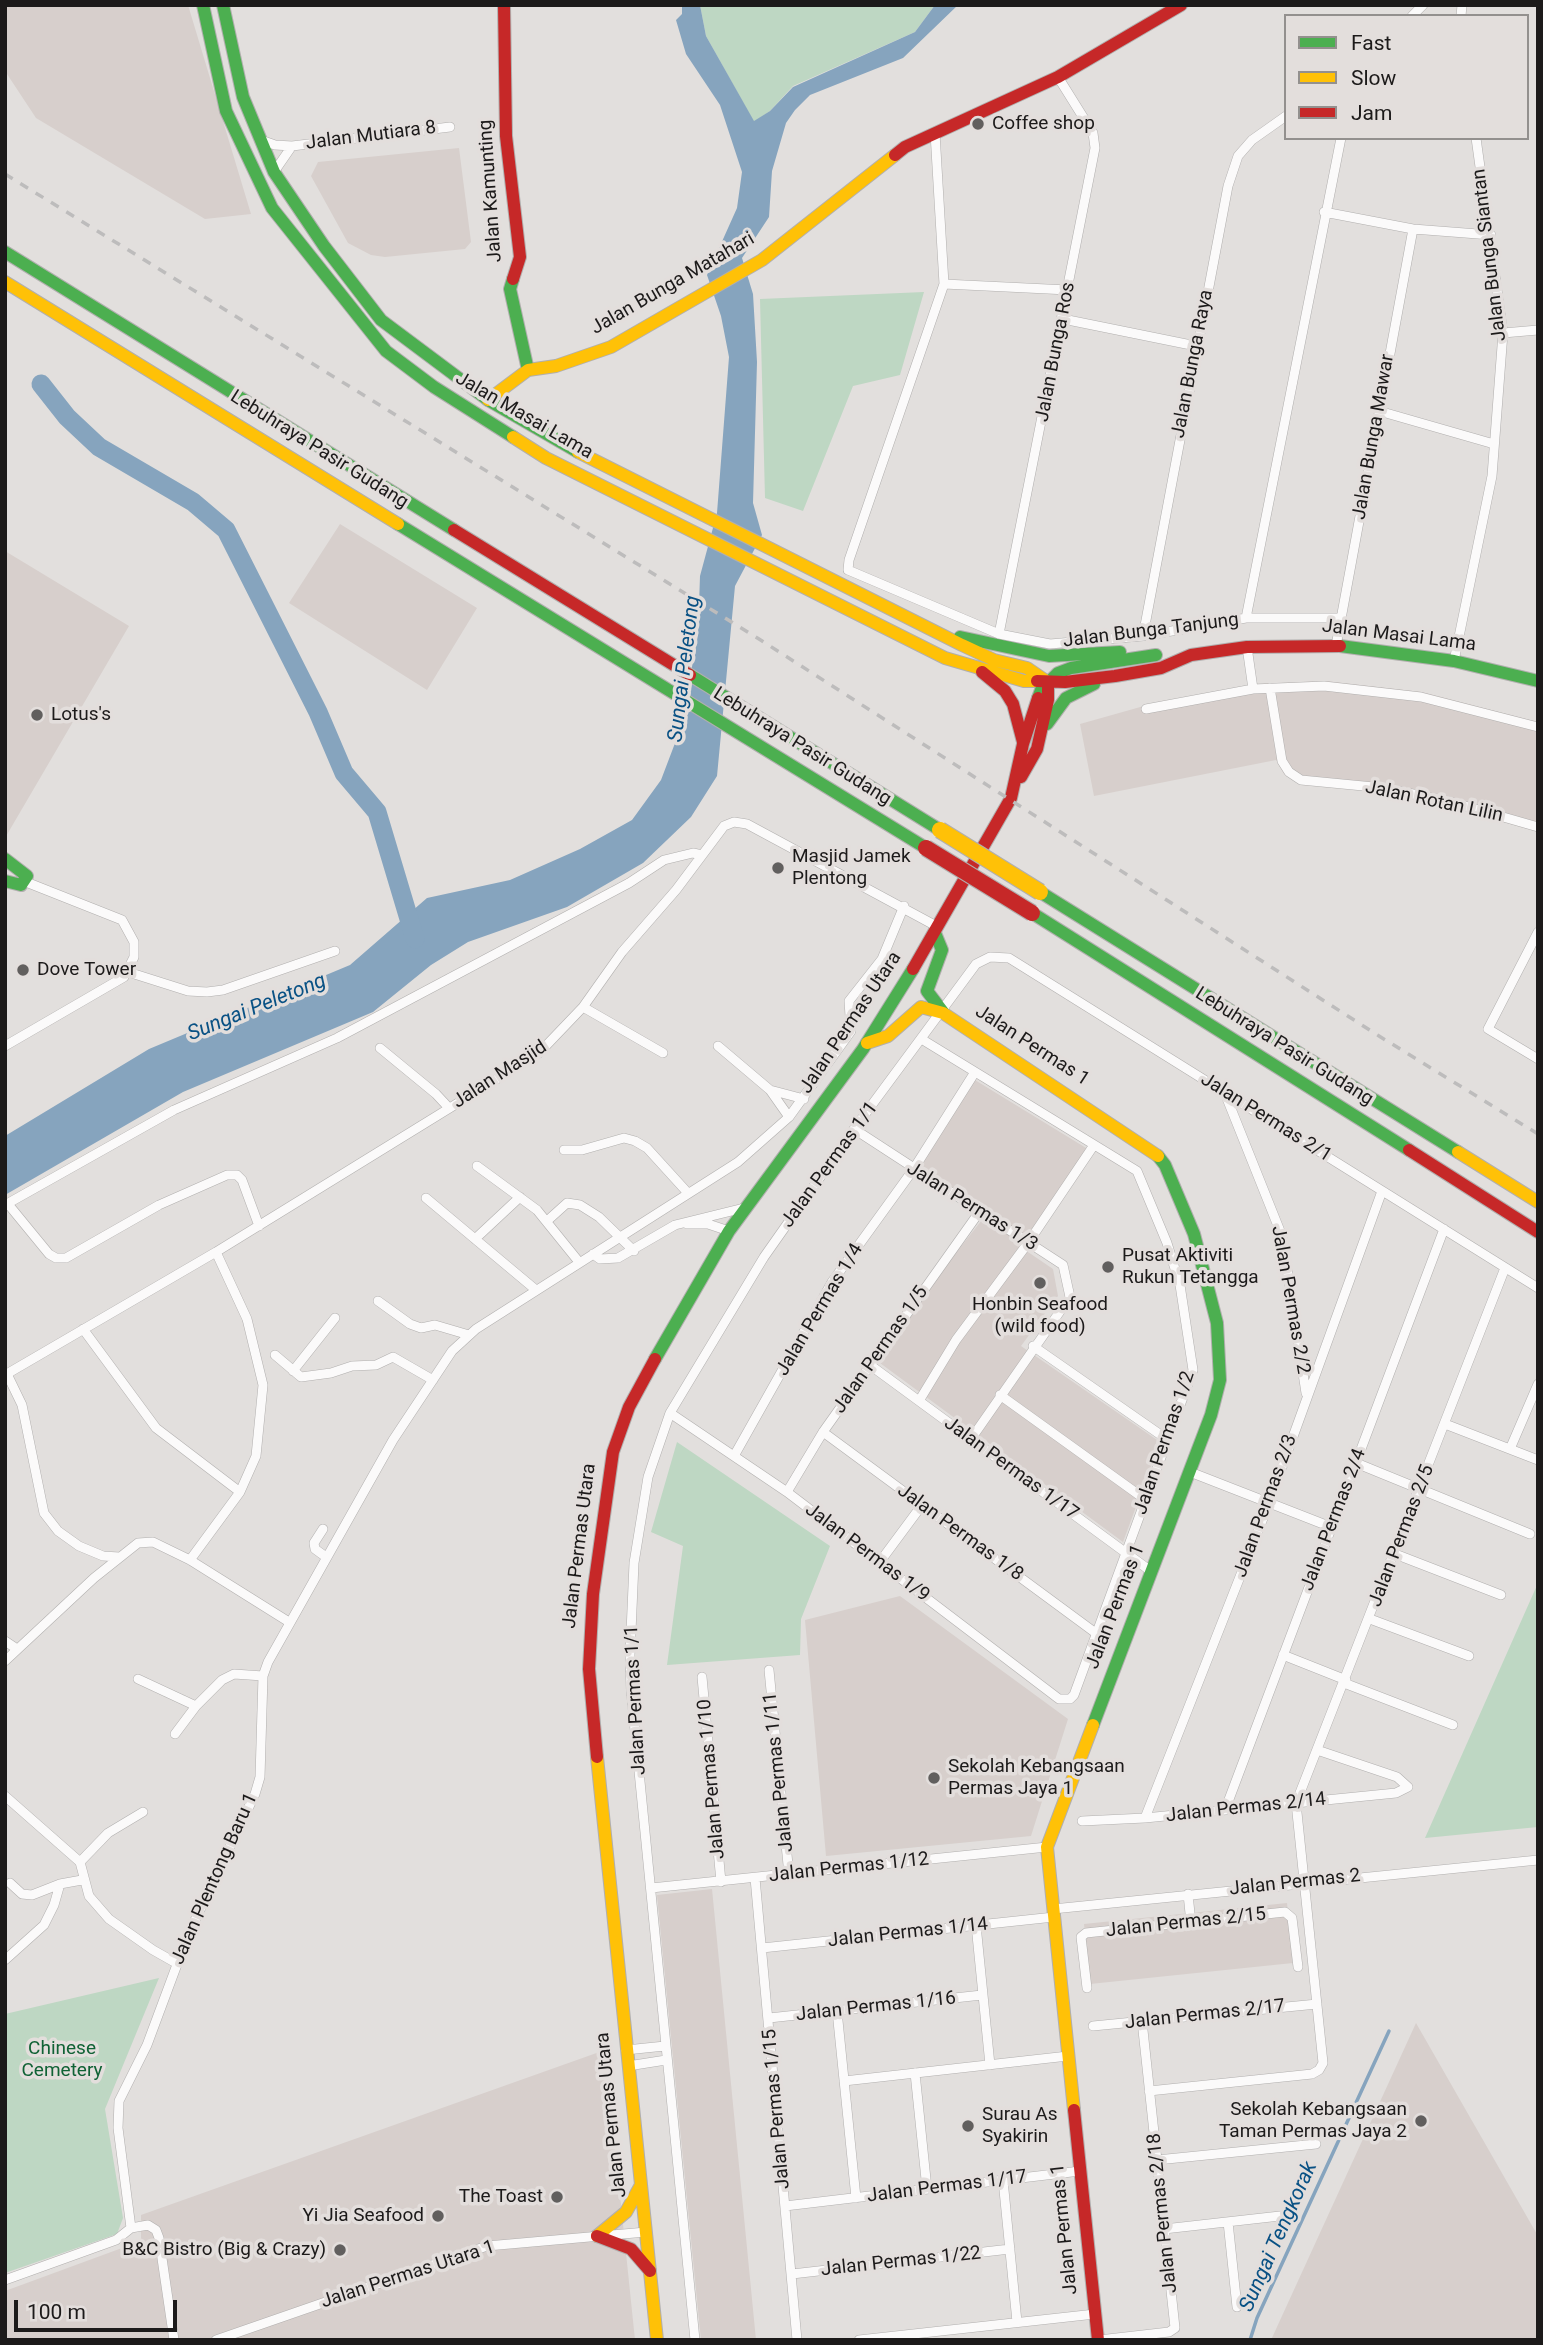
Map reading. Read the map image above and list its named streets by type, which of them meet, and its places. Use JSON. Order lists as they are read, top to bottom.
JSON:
{
  "streets": {
    "main road": [
      "Jalan Kamunting",
      "Jalan Bunga Matahari",
      "Jalan Masai Lama",
      "Lebuhraya Pasir Gudang",
      "Jalan Permas Utara",
      "Jalan Permas 1"
    ],
    "street": [
      "Jalan Mutiara 8",
      "Jalan Bunga Siantan",
      "Jalan Bunga Ros",
      "Jalan Bunga Raya",
      "Jalan Bunga Mawar",
      "Jalan Bunga Tanjung",
      "Jalan Rotan Lilin",
      "Jalan Masjid",
      "Jalan Permas 2/1",
      "Jalan Permas 1/1",
      "Jalan Permas 1/3",
      "Jalan Permas 2/2",
      "Jalan Permas 1/4",
      "Jalan Permas 1/5",
      "Jalan Permas 1/2",
      "Jalan Permas 1/17",
      "Jalan Permas 2/3",
      "Jalan Permas 2/4",
      "Jalan Permas 1/8",
      "Jalan Permas 2/5",
      "Jalan Permas 1/9",
      "Jalan Permas 1/11",
      "Jalan Permas 1/10",
      "Jalan Permas 2/14",
      "Jalan Permas 1/12",
      "Jalan Plentong Baru 1",
      "Jalan Permas 2",
      "Jalan Permas 2/15",
      "Jalan Permas 1/14",
      "Jalan Permas 1/16",
      "Jalan Permas 2/17",
      "Jalan Permas 1/15",
      "Jalan Permas 2/18",
      "Jalan Permas 1/22",
      "Jalan Permas Utara 1"
    ]
  },
  "crossings": [
    ["Jalan Mutiara 8", "Jalan Masai Lama"],
    ["Jalan Kamunting", "Jalan Bunga Matahari"],
    ["Jalan Bunga Siantan", "Jalan Masai Lama"],
    ["Jalan Bunga Matahari", "Jalan Bunga Ros"],
    ["Jalan Bunga Matahari", "Jalan Masai Lama"],
    ["Jalan Bunga Ros", "Jalan Bunga Tanjung"],
    ["Jalan Bunga Raya", "Jalan Bunga Tanjung"],
    ["Jalan Masai Lama", "Jalan Bunga Mawar"],
    ["Jalan Masai Lama", "Jalan Permas Utara"],
    ["Jalan Bunga Mawar", "Jalan Bunga Tanjung"],
    ["Jalan Permas Utara", "Jalan Permas 1"],
    ["Jalan Permas Utara", "Jalan Masjid"],
    ["Jalan Permas Utara", "Jalan Plentong Baru 1"],
    ["Jalan Permas Utara", "Jalan Permas Utara 1"],
    ["Jalan Permas 1", "Jalan Masjid"],
    ["Jalan Permas 1", "Jalan Permas 1/1"],
    ["Jalan Permas 1", "Jalan Permas 1/17"],
    ["Jalan Permas 1", "Jalan Permas 1/12"],
    ["Jalan Permas 1", "Jalan Permas 2"],
    ["Jalan Permas 1", "Jalan Permas 1/14"],
    ["Jalan Permas 1", "Jalan Permas 2/18"],
    ["Jalan Masjid", "Jalan Plentong Baru 1"],
    ["Jalan Permas 2/1", "Jalan Permas 1/1"],
    ["Jalan Permas 2/1", "Jalan Permas 2/2"],
    ["Jalan Permas 2/1", "Jalan Permas 2/3"],
    ["Jalan Permas 2/1", "Jalan Permas 2/4"],
    ["Jalan Permas 2/1", "Jalan Permas 2/5"],
    ["Jalan Permas 1/1", "Jalan Permas 1/3"],
    ["Jalan Permas 1/1", "Jalan Permas 1/2"],
    ["Jalan Permas 1/1", "Jalan Permas 1/9"],
    ["Jalan Permas 1/1", "Jalan Permas 1/12"],
    ["Jalan Permas 1/3", "Jalan Permas 1/4"],
    ["Jalan Permas 1/3", "Jalan Permas 1/5"],
    ["Jalan Permas 2/2", "Jalan Permas 2/3"],
    ["Jalan Permas 1/4", "Jalan Permas 1/2"],
    ["Jalan Permas 1/4", "Jalan Permas 1/9"],
    ["Jalan Permas 1/5", "Jalan Permas 1/17"],
    ["Jalan Permas 1/5", "Jalan Permas 1/8"],
    ["Jalan Permas 1/5", "Jalan Permas 1/9"],
    ["Jalan Permas 1/2", "Jalan Permas 1/17"],
    ["Jalan Permas 1/2", "Jalan Permas 1/8"],
    ["Jalan Permas 1/2", "Jalan Permas 1/9"],
    ["Jalan Permas 1/17", "Jalan Permas 1/16"],
    ["Jalan Permas 1/17", "Jalan Permas 1/15"],
    ["Jalan Permas 2/3", "Jalan Permas 2/14"],
    ["Jalan Permas 2/4", "Jalan Permas 2/14"],
    ["Jalan Permas 2/5", "Jalan Permas 2/14"],
    ["Jalan Permas 1/11", "Jalan Permas 1/12"],
    ["Jalan Permas 1/10", "Jalan Permas 1/12"],
    ["Jalan Permas 1/12", "Jalan Permas 1/15"],
    ["Jalan Permas 2", "Jalan Permas 1/14"],
    ["Jalan Permas 1/14", "Jalan Permas 1/15"],
    ["Jalan Permas 1/16", "Jalan Permas 1/15"],
    ["Jalan Permas 2/17", "Jalan Permas 2/18"],
    ["Jalan Permas 1/15", "Jalan Permas 1/22"]
  ],
  "water": ["Sungai Peletong", "Sungai Tengkorak"],
  "parks": ["Chinese Cemetery"],
  "places": [
    "Coffee shop",
    "Lotus's",
    "Masjid Jamek Plentong",
    "Dove Tower",
    "Pusat Aktiviti Rukun Tetangga",
    "Honbin Seafood (wild food)",
    "Sekolah Kebangsaan Permas Jaya 1",
    "Sekolah Kebangsaan Taman Permas Jaya 2",
    "Surau As Syakirin",
    "The Toast",
    "Yi Jia Seafood",
    "B&C Bistro (Big & Crazy)"
  ],
  "legend": ["Fast", "Slow", "Jam"],
  "scale_bar": "100 m"
}
